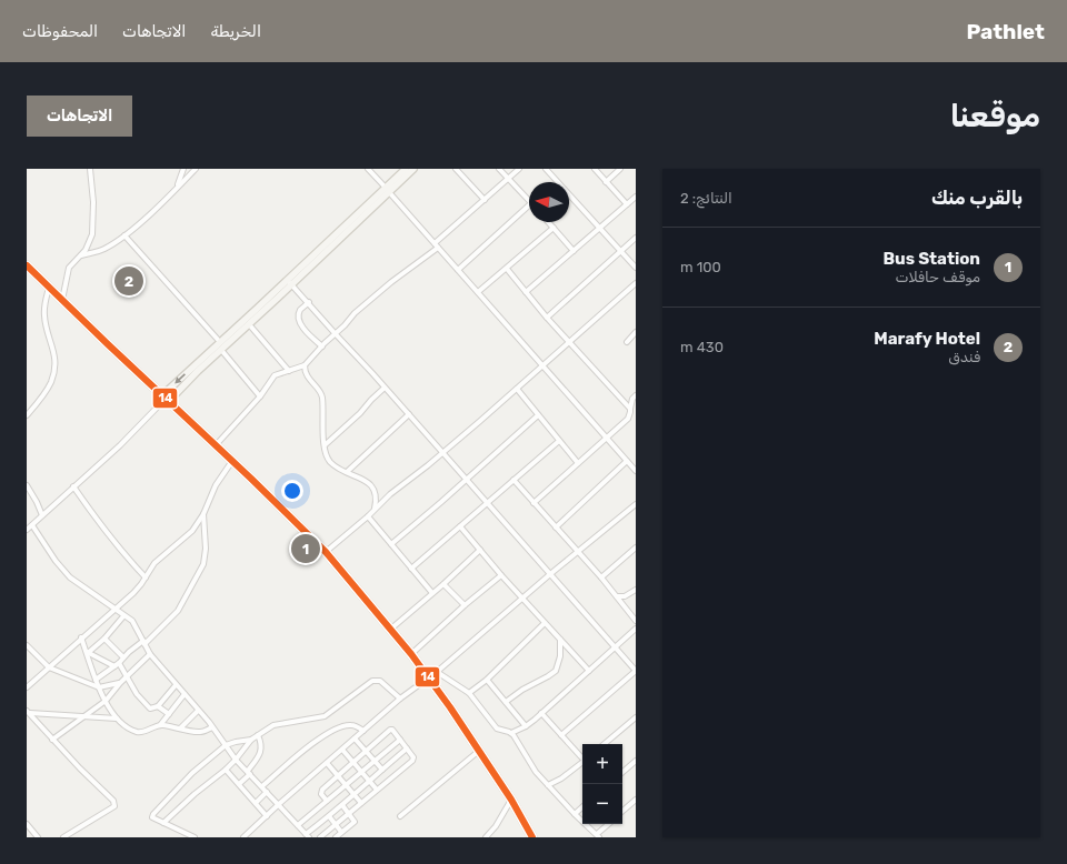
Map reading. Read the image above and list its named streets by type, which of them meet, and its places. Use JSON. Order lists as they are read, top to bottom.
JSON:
{
  "lines": ["transit line 14"],
  "north": "left",
  "page": {
    "header": "Pathlet",
    "nav": ["الخريطة", "الاتجاهات", "المحفوظات"],
    "buttons": "الاتجاهات",
    "title": "موقعنا",
    "heading": ["بالقرب منك", "النتائج: 2"],
    "list": [
      {
        "mark": "1",
        "name": "Bus Station",
        "note": "موقف حافلات",
        "value": "100 m"
      },
      {
        "mark": "2",
        "name": "Marafy Hotel",
        "note": "فندق",
        "value": "430 m"
      }
    ],
    "pins": ["2", "1"],
    "map_buttons": ["+", "−"]
  }
}
